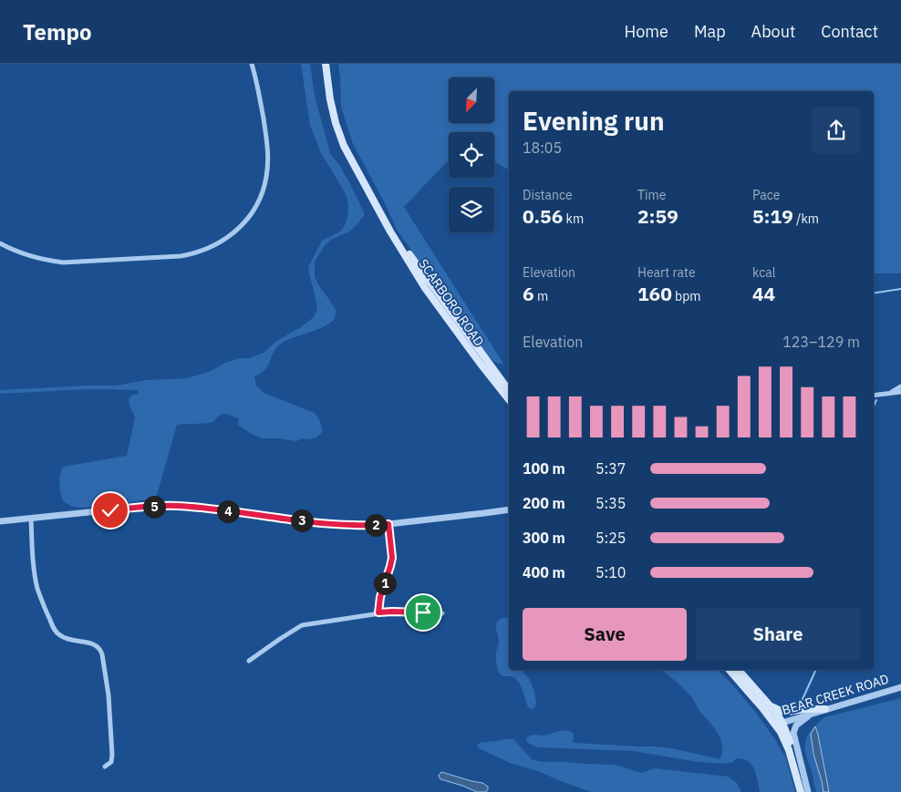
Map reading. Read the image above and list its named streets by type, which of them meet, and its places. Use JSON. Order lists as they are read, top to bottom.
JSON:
{
  "streets": {
    "main road": ["SCARBORO ROAD"],
    "street": ["BEAR CREEK ROAD"]
  },
  "north": "bottom left",
  "page": {
    "header": "Tempo",
    "nav": [
      "Home",
      "Map",
      "About",
      "Contact"
    ],
    "heading": ["Evening run", "18:05"],
    "stats": [
      ["Distance", "0.56 km"],
      ["Time", "2:59"],
      ["Pace", "5:19 /km"],
      ["Elevation", "6 m"],
      ["Heart rate", "160 bpm"],
      ["kcal", "44"]
    ],
    "chart": ["Elevation", "123–129 m"],
    "list": [
      {
        "name": "100 m",
        "note": "5:37"
      },
      {
        "name": "200 m",
        "note": "5:35"
      },
      {
        "name": "300 m",
        "note": "5:25"
      },
      {
        "name": "400 m",
        "note": "5:10"
      }
    ],
    "pins": [
      "5",
      "4",
      "3",
      "2",
      "1"
    ],
    "buttons": ["Save", "Share"]
  }
}
